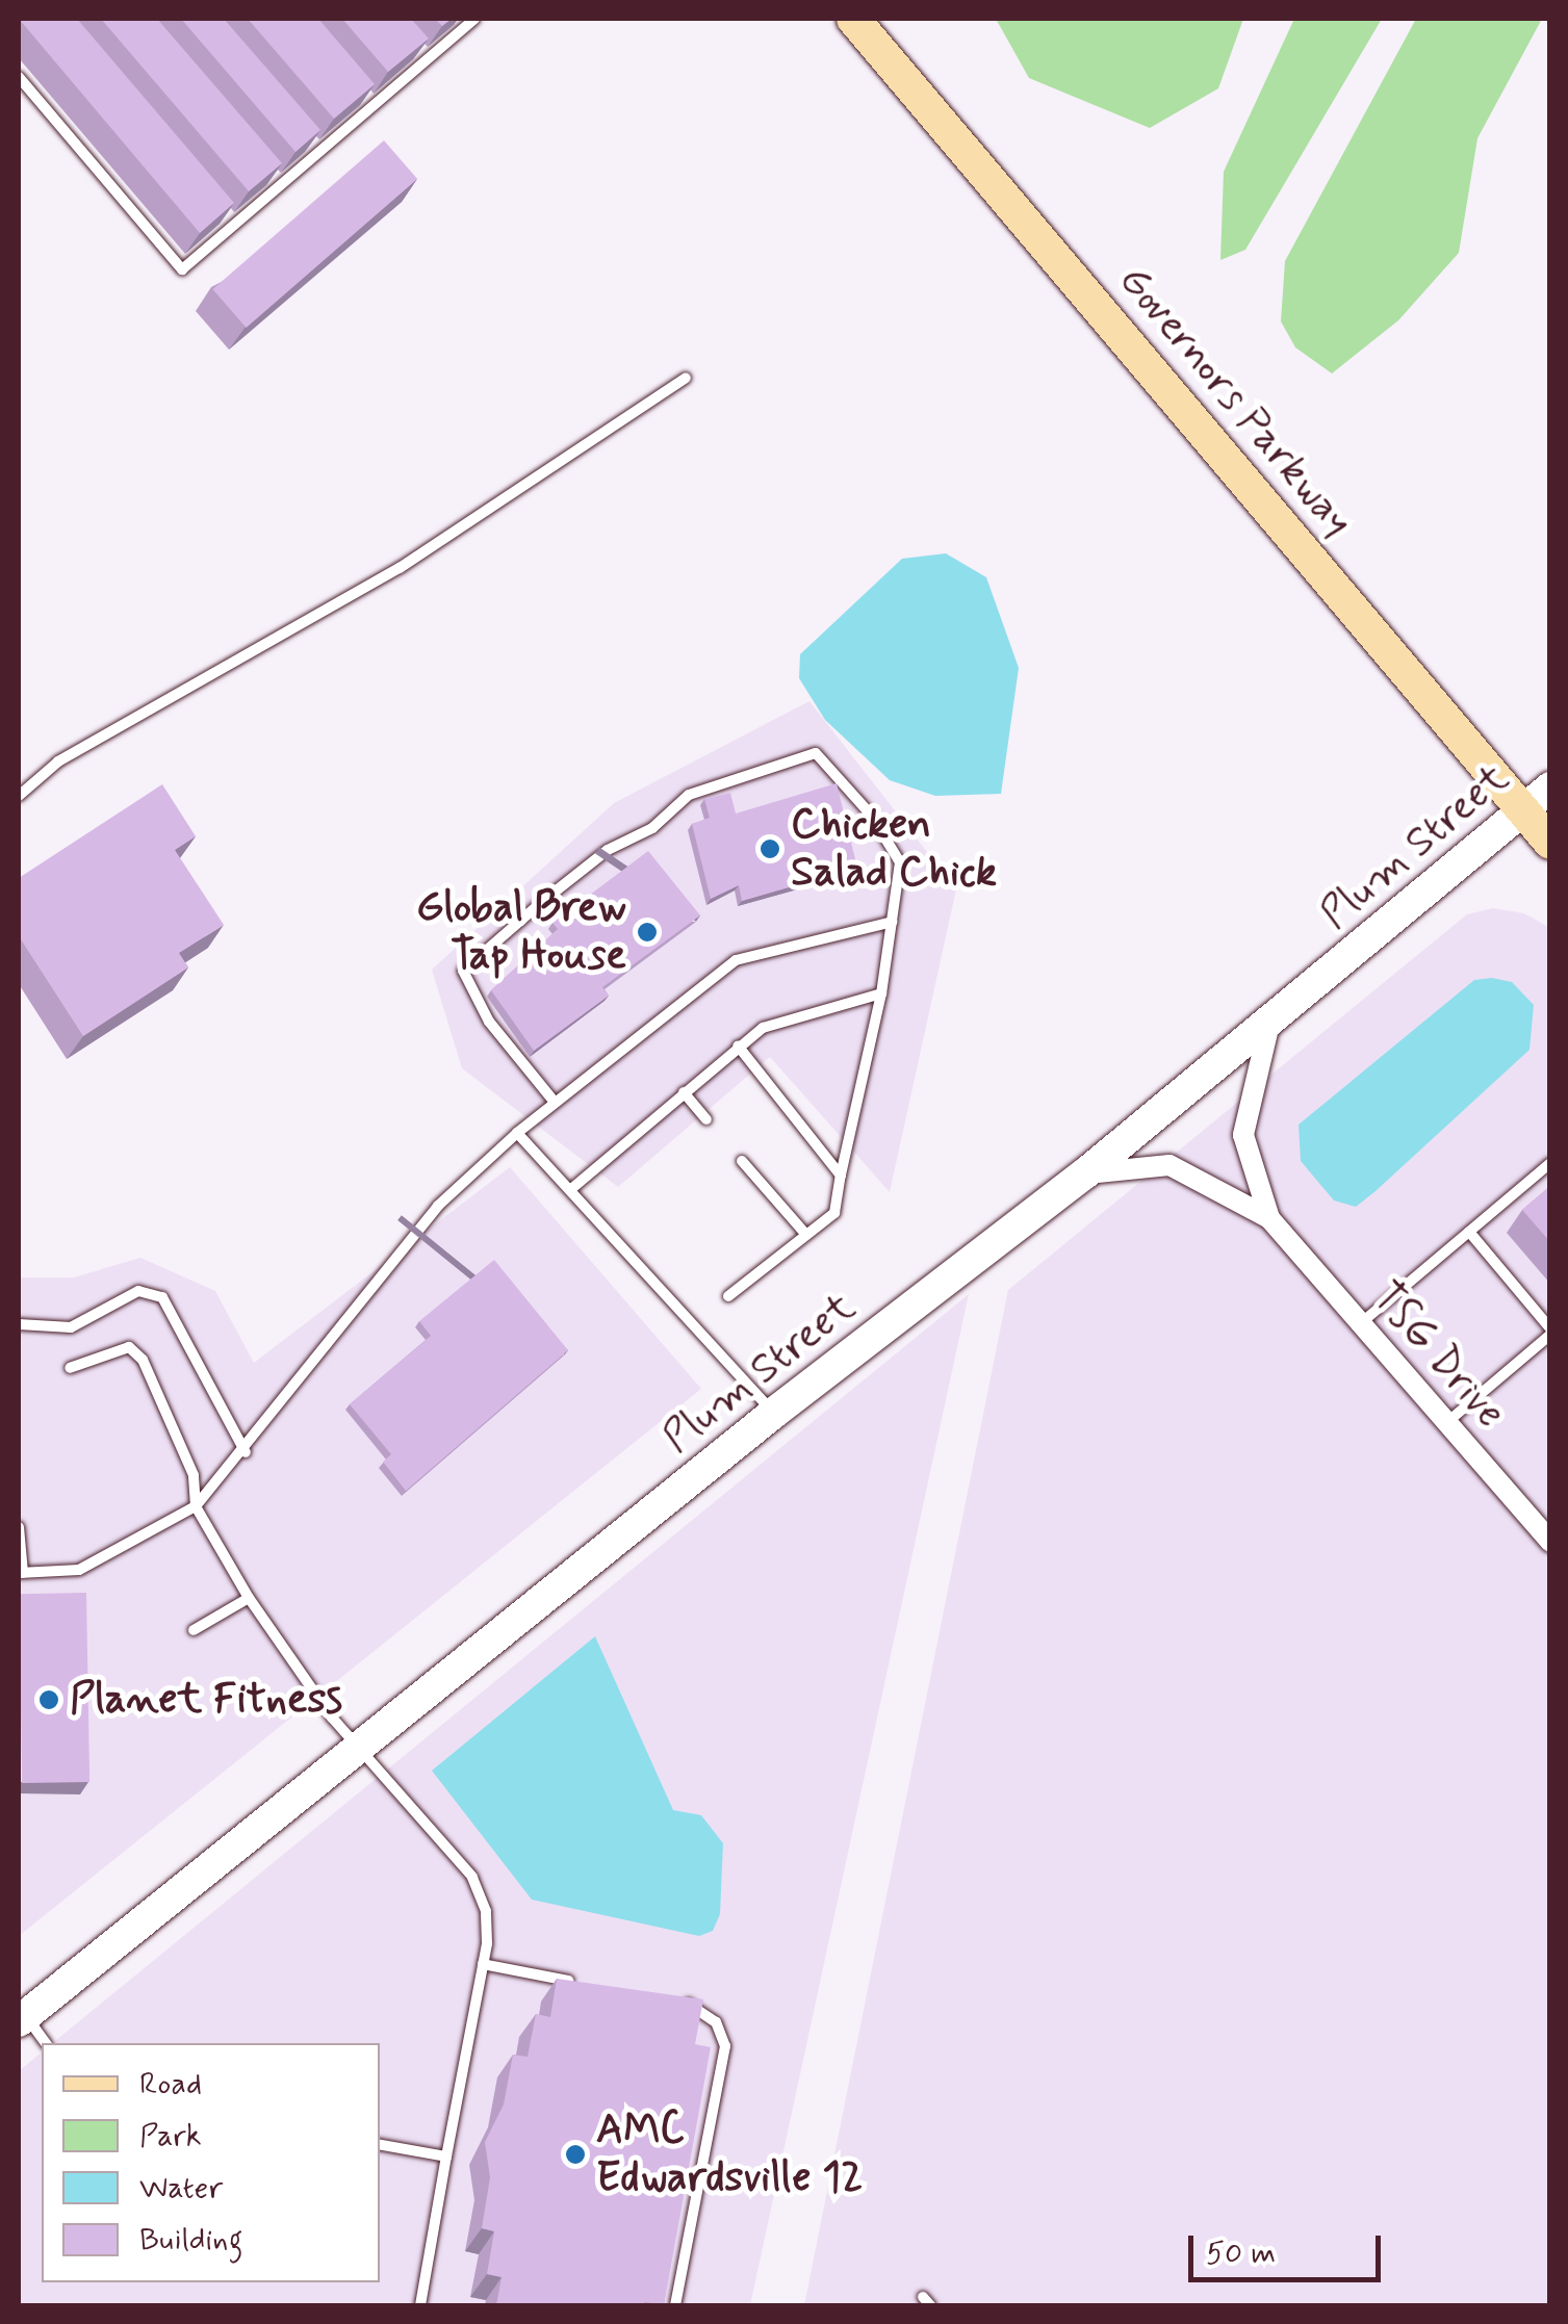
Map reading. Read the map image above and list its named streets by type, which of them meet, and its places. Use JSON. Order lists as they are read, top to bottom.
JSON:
{
  "streets": {
    "main road": ["Governors Parkway", "Plum Street"],
    "street": ["TSG Drive"]
  },
  "crossings": [
    ["Governors Parkway", "Plum Street"],
    ["Plum Street", "TSG Drive"]
  ],
  "places": [
    "Chicken Salad Chick",
    "Global Brew Tap House",
    "Planet Fitness",
    "AMC Edwardsville 12"
  ],
  "legend": [
    "Road",
    "Park",
    "Water",
    "Building"
  ],
  "scale_bar": "50 m"
}
